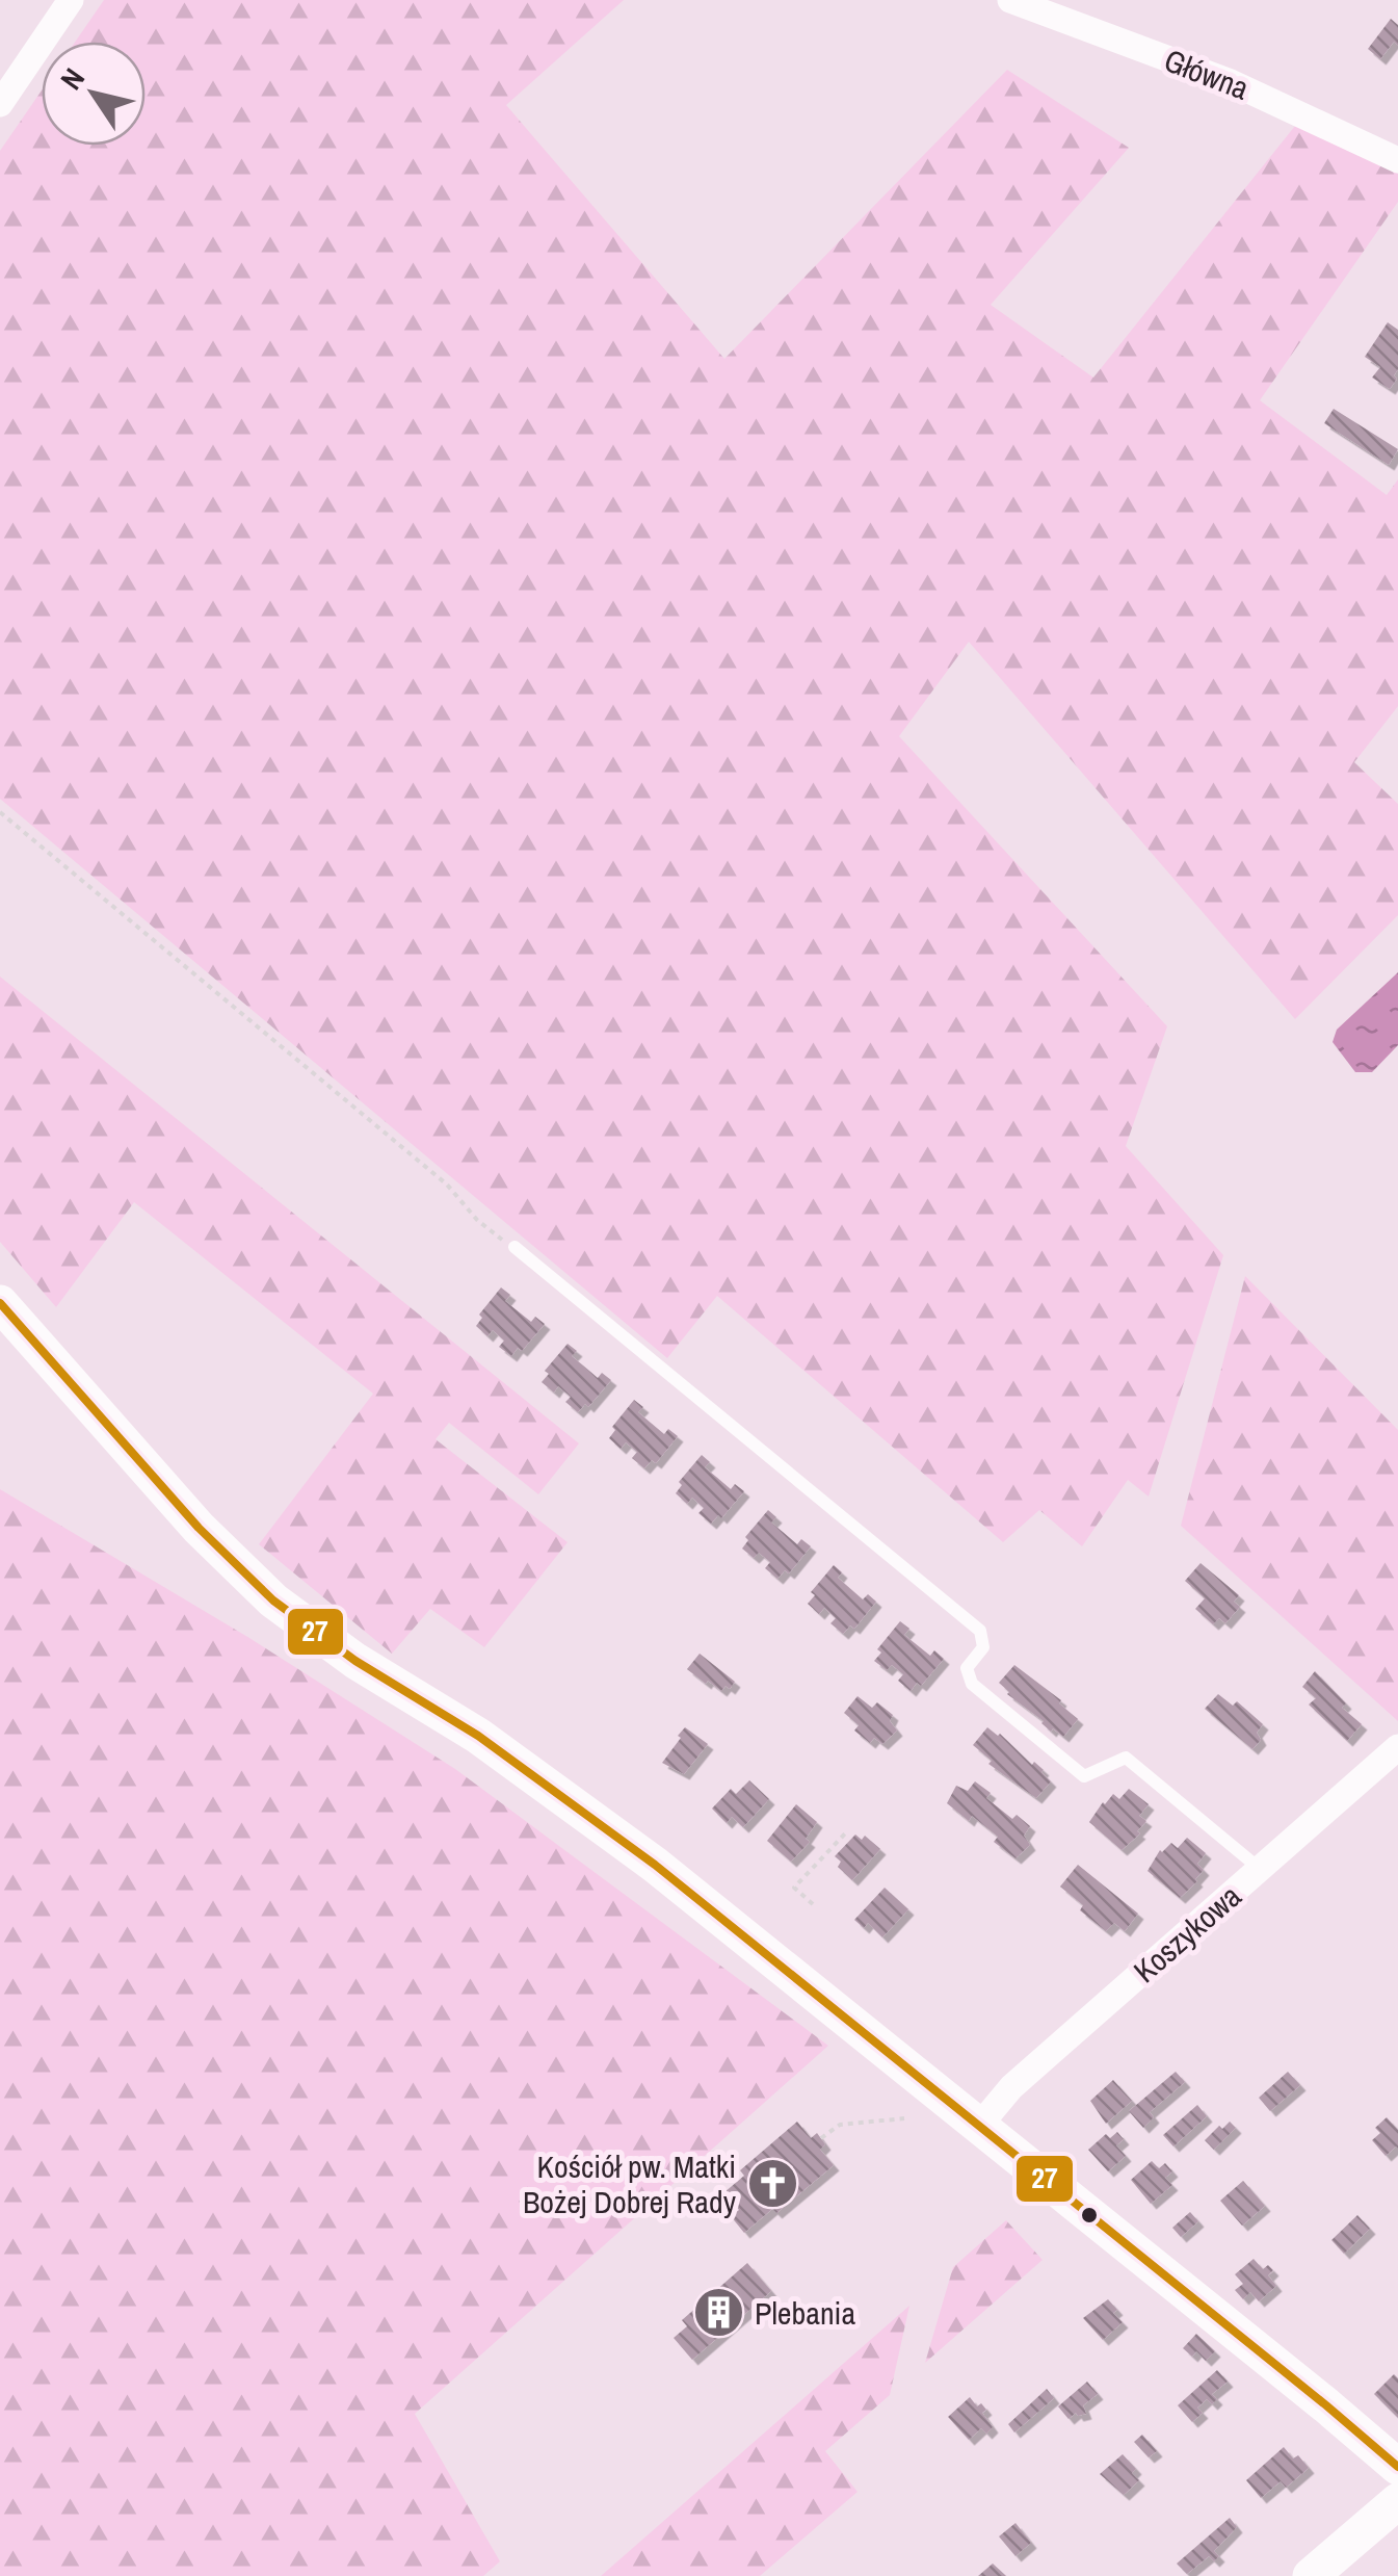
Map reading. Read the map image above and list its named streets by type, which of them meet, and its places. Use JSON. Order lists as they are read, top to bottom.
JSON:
{
  "streets": {
    "street": ["Główna", "Koszykowa"]
  },
  "places": {
    "church": ["Kościół pw. Matki Bożej Dobrej Rady"],
    "building": ["Plebania"]
  },
  "lines": ["transit line 27"],
  "north": "top left"
}
